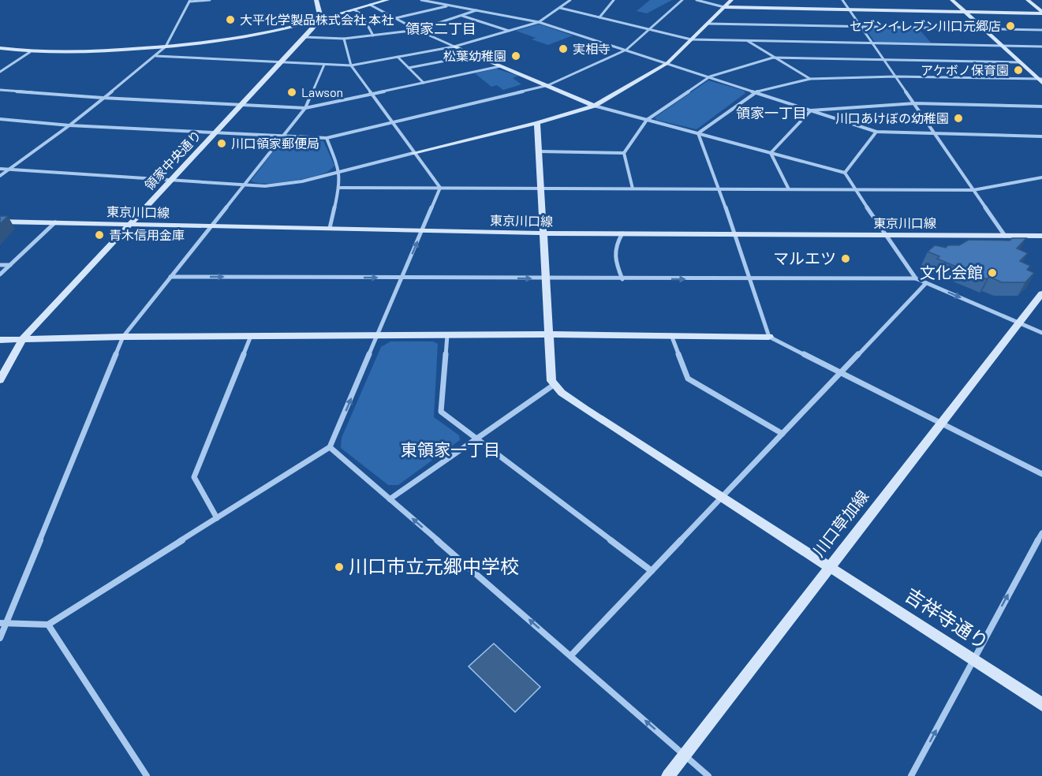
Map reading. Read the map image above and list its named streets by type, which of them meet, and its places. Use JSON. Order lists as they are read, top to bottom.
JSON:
{
  "streets": {
    "street": [
      "領家中央通り",
      "東京川口線",
      "川口草加線",
      "吉祥寺通り"
    ]
  },
  "crossings": [
    ["領家中央通り", "東京川口線"],
    ["川口草加線", "吉祥寺通り"]
  ],
  "districts": ["領家二丁目", "領家一丁目", "東領家一丁目"],
  "places": [
    "大平化学製品株式会社 本社",
    "セブンイレブン川口元郷店",
    "実相寺",
    "松葉幼稚園",
    "アケボノ保育園",
    "Lawson",
    "川口あけぼの幼稚園",
    "川口領家郵便局",
    "青木信用金庫",
    "マルエツ",
    "文化会館",
    "川口市立元郷中学校"
  ]
}
